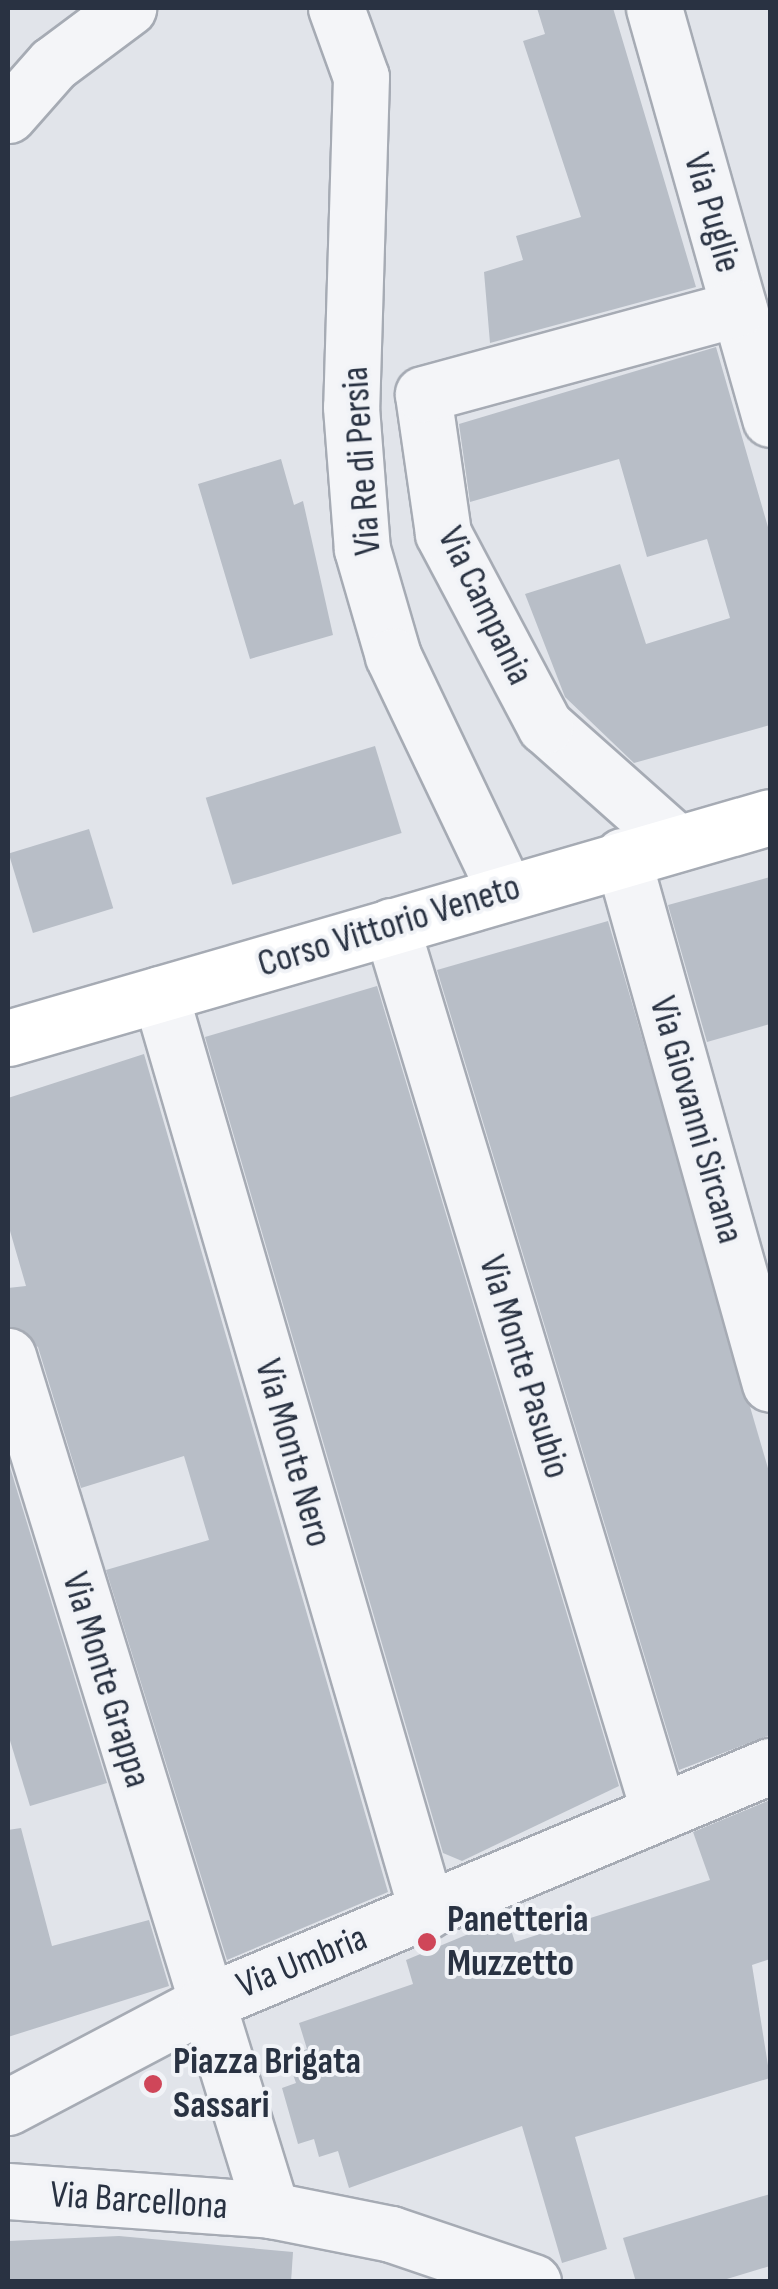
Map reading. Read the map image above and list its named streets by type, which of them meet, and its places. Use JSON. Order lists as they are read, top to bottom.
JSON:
{
  "streets": {
    "main road": ["Corso Vittorio Veneto"],
    "street": [
      "Via Puglie",
      "Via Re di Persia",
      "Via Campania",
      "Via Giovanni Sircana",
      "Via Monte Pasubio",
      "Via Monte Nero",
      "Via Monte Grappa",
      "Via Umbria",
      "Via Barcellona"
    ]
  },
  "crossings": [
    ["Via Puglie", "Via Campania"],
    ["Via Re di Persia", "Corso Vittorio Veneto"],
    ["Via Campania", "Corso Vittorio Veneto"],
    ["Corso Vittorio Veneto", "Via Giovanni Sircana"],
    ["Corso Vittorio Veneto", "Via Monte Pasubio"],
    ["Corso Vittorio Veneto", "Via Monte Nero"],
    ["Via Monte Pasubio", "Via Umbria"],
    ["Via Monte Nero", "Via Umbria"],
    ["Via Monte Grappa", "Via Umbria"],
    ["Via Monte Grappa", "Via Barcellona"],
    ["Via Umbria", "Via Barcellona"]
  ],
  "places": ["Panetteria Muzzetto", "Piazza Brigata Sassari"]
}
